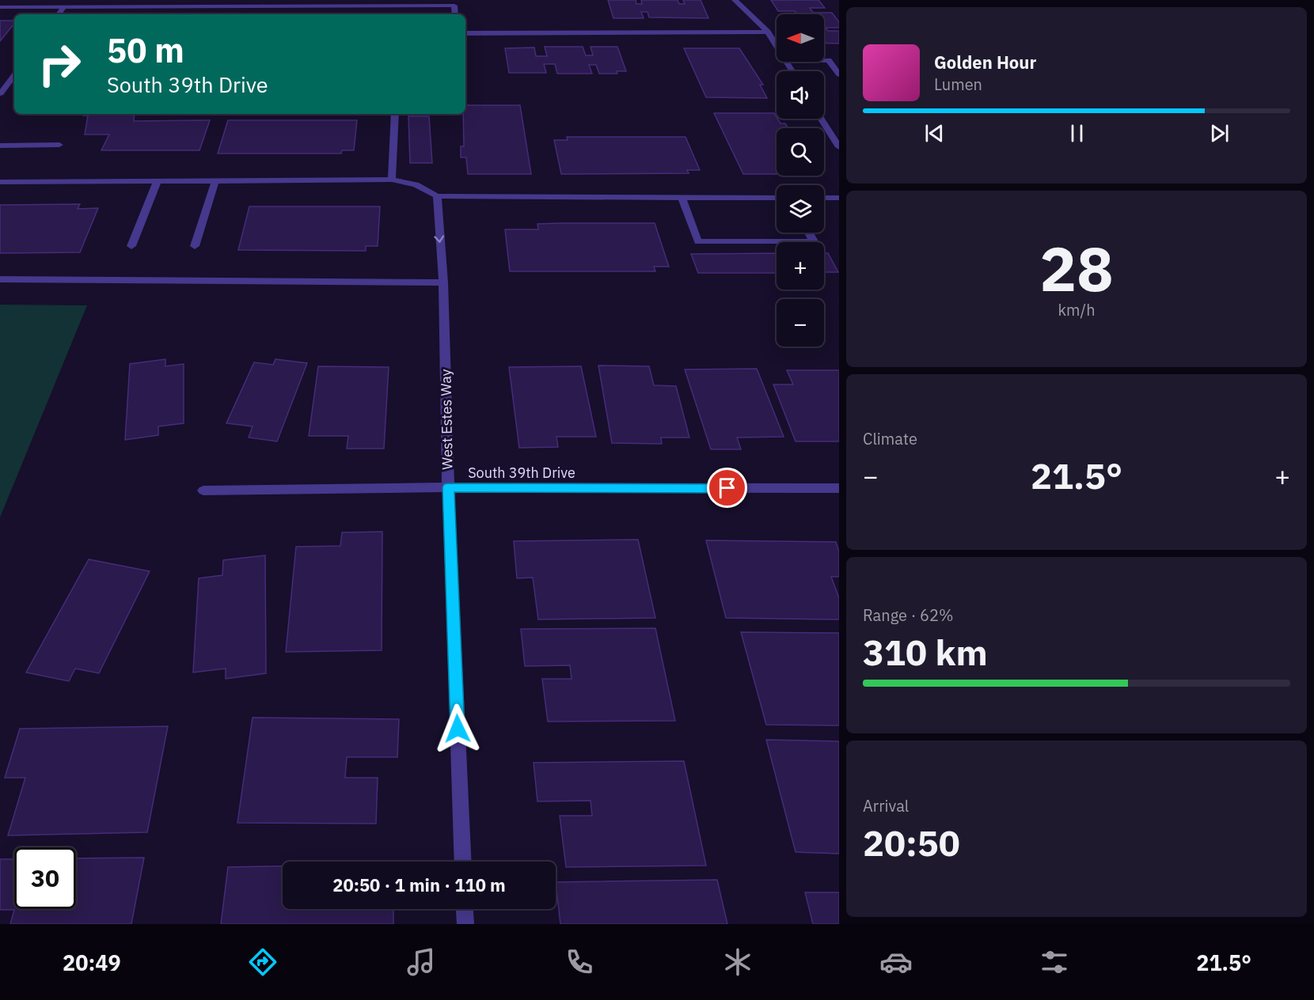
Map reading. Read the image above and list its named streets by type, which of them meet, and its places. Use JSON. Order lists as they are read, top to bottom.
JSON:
{
  "streets": {
    "street": ["West Estes Way", "South 39th Drive"]
  },
  "crossings": [
    ["West Estes Way", "South 39th Drive"]
  ],
  "north": "left",
  "page": {
    "map_buttons": ["+", "−"],
    "turn": ["50 m", "South 39th Drive"],
    "song": ["Golden Hour", "Lumen"],
    "tile": [
      ["28", "km/h"],
      "Climate",
      ["Range · 62%", "310 km"],
      ["Arrival", "20:50"]
    ],
    "heat": ["−", "21.5°", "+"],
    "limit": "30",
    "trip": "20:50 · 1 min · 110 m",
    "tabs": ["20:49", "21.5°"]
  }
}
